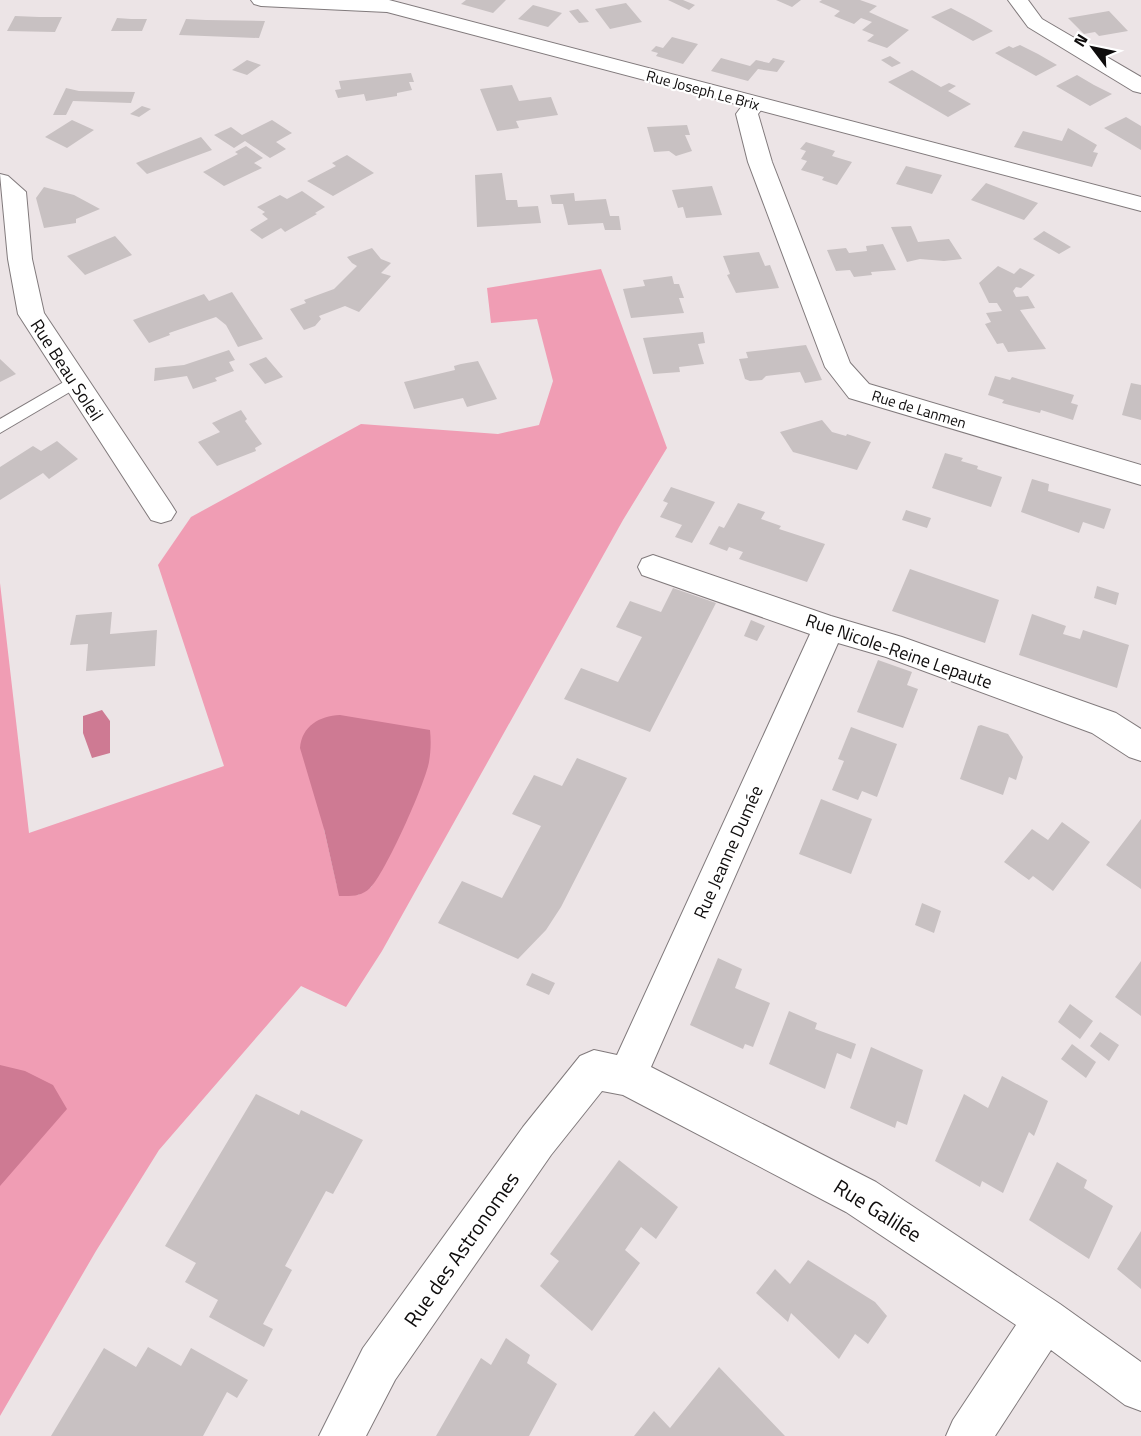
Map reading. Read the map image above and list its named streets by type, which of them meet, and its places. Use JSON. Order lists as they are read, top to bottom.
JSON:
{
  "streets": {
    "street": [
      "Rue Joseph Le Brix",
      "Rue Beau Soleil",
      "Rue de Lanmen",
      "Rue Nicole-Reine Lepaute",
      "Rue Jeanne Dumée",
      "Rue Galilée",
      "Rue des Astronomes"
    ]
  },
  "crossings": [
    ["Rue Joseph Le Brix", "Rue de Lanmen"],
    ["Rue Nicole-Reine Lepaute", "Rue Jeanne Dumée"],
    ["Rue Jeanne Dumée", "Rue Galilée"],
    ["Rue Jeanne Dumée", "Rue des Astronomes"],
    ["Rue Galilée", "Rue des Astronomes"]
  ],
  "north": "top left"
}
